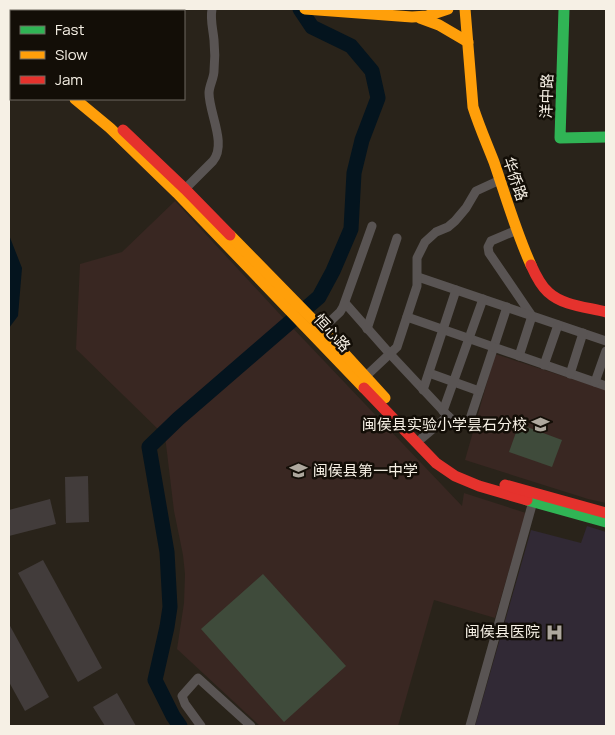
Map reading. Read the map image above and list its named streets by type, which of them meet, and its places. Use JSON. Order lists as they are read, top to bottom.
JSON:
{
  "streets": {
    "main road": ["洋中路", "华侨路", "恒心路"]
  },
  "places": {
    "school or university": ["闽侯县实验小学昙石分校", "闽侯县第一中学"],
    "hospital": ["闽侯县医院"]
  },
  "legend": ["Fast", "Slow", "Jam"]
}
